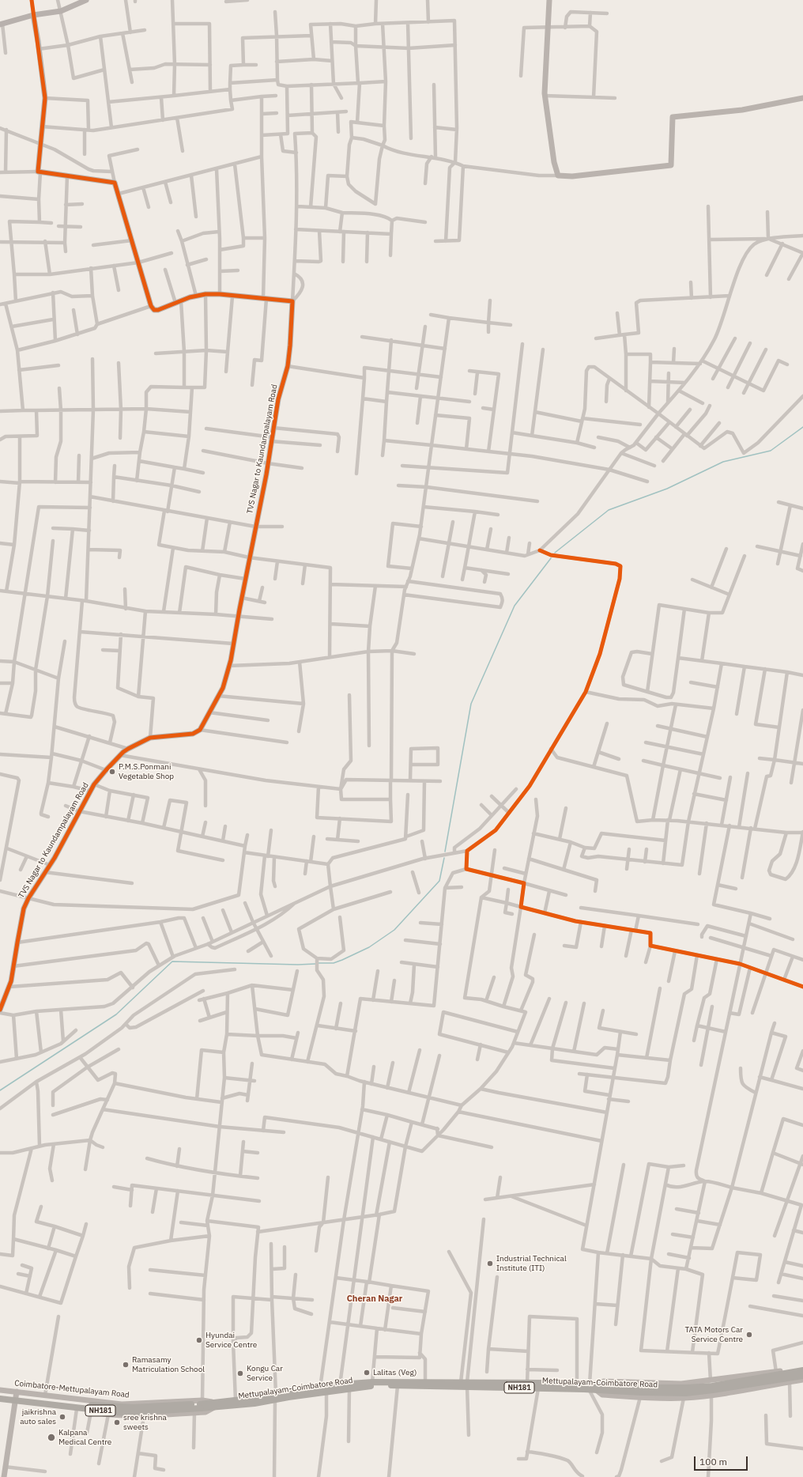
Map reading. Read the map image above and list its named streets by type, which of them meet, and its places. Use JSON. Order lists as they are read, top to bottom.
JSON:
{
  "streets": {
    "highway": ["Mettupalayam-Coimbatore Road", "NH181"],
    "street": ["TVS Nagar to Kaundampalayam Road", "Coimbatore-Mettupalayam Road"]
  },
  "crossings": [
    ["Mettupalayam-Coimbatore Road", "NH181"],
    ["NH181", "Coimbatore-Mettupalayam Road"]
  ],
  "districts": ["Cheran Nagar"],
  "places": [
    "P.M.S.Ponmani Vegetable Shop",
    "Industrial Technical Institute (ITI)",
    "TATA Motors Car Service Centre",
    "Hyundai Service Centre",
    "Ramasamy Matriculation School",
    "Lalitas (Veg)",
    "Kongu Car Service",
    "jaikrishna auto sales",
    "sree krishna sweets",
    "Kalpana Medical Centre"
  ],
  "scale_bar": "100 m"
}
